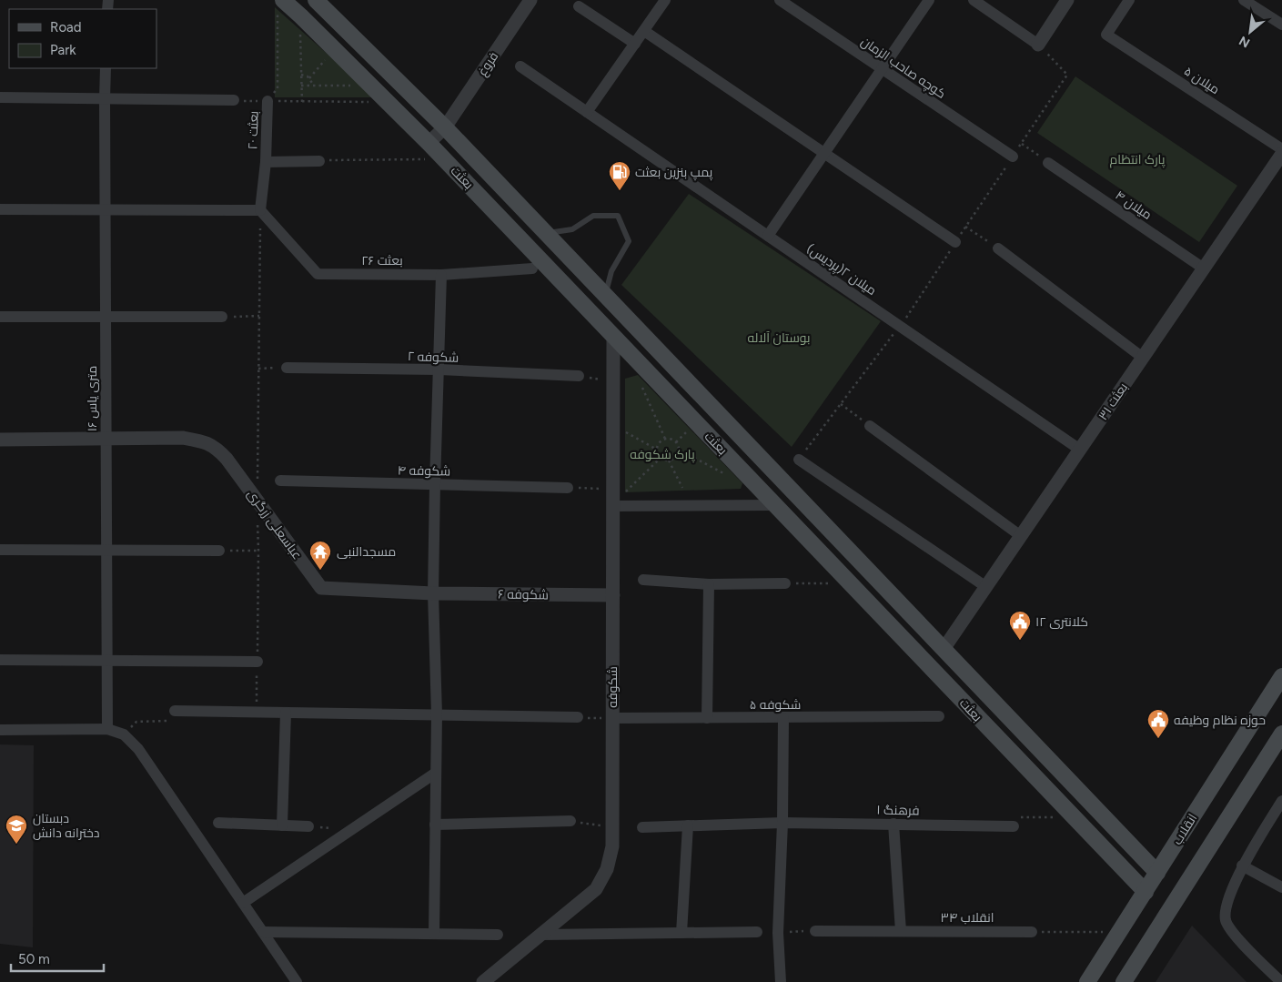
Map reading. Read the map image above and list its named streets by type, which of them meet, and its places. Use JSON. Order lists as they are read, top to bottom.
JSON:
{
  "streets": {
    "main road": ["بعثت", "انقلاب"],
    "street": [
      "فروغ",
      "کوچه صاحب الزمان",
      "میلان ۵",
      "بعثت ۲۰",
      "میلان ۴",
      "بعثت ۲۶",
      "میلان ۲(پردیس)",
      "شکوفه ۲",
      "۱۶ متری یاس",
      "بعثت ۳۱",
      "شکوفه ۴",
      "عباسعلی زرگری",
      "شکوفه ۶",
      "شکوفه",
      "شکوفه ۵",
      "فرهنگ ۱",
      "انقلاب ۳۴"
    ]
  },
  "crossings": [
    ["فروغ", "بعثت"],
    ["بعثت ۲۰", "بعثت"],
    ["بعثت ۲۰", "بعثت ۲۶"],
    ["بعثت", "بعثت ۳۱"],
    ["بعثت", "شکوفه"],
    ["بعثت", "انقلاب"],
    ["میلان ۴", "بعثت ۳۱"],
    ["میلان ۲(پردیس)", "بعثت ۳۱"],
    ["۱۶ متری یاس", "عباسعلی زرگری"],
    ["عباسعلی زرگری", "شکوفه ۶"],
    ["شکوفه ۶", "شکوفه"],
    ["شکوفه", "شکوفه ۵"]
  ],
  "parks": ["پارک انتظام", "بوستان آلاله", "پارک شکوفه"],
  "places": {
    "fuel station": ["پمپ بنزین بعثت"],
    "temple": ["مسجدالنبی"],
    "public building": ["کلانتری ۱۲", "حوزه نظام وظیفه"],
    "school or university": ["دبستان دخترانه دانش"]
  },
  "legend": ["Road", "Park"],
  "scale_bar": "50 m",
  "north": "bottom left"
}
